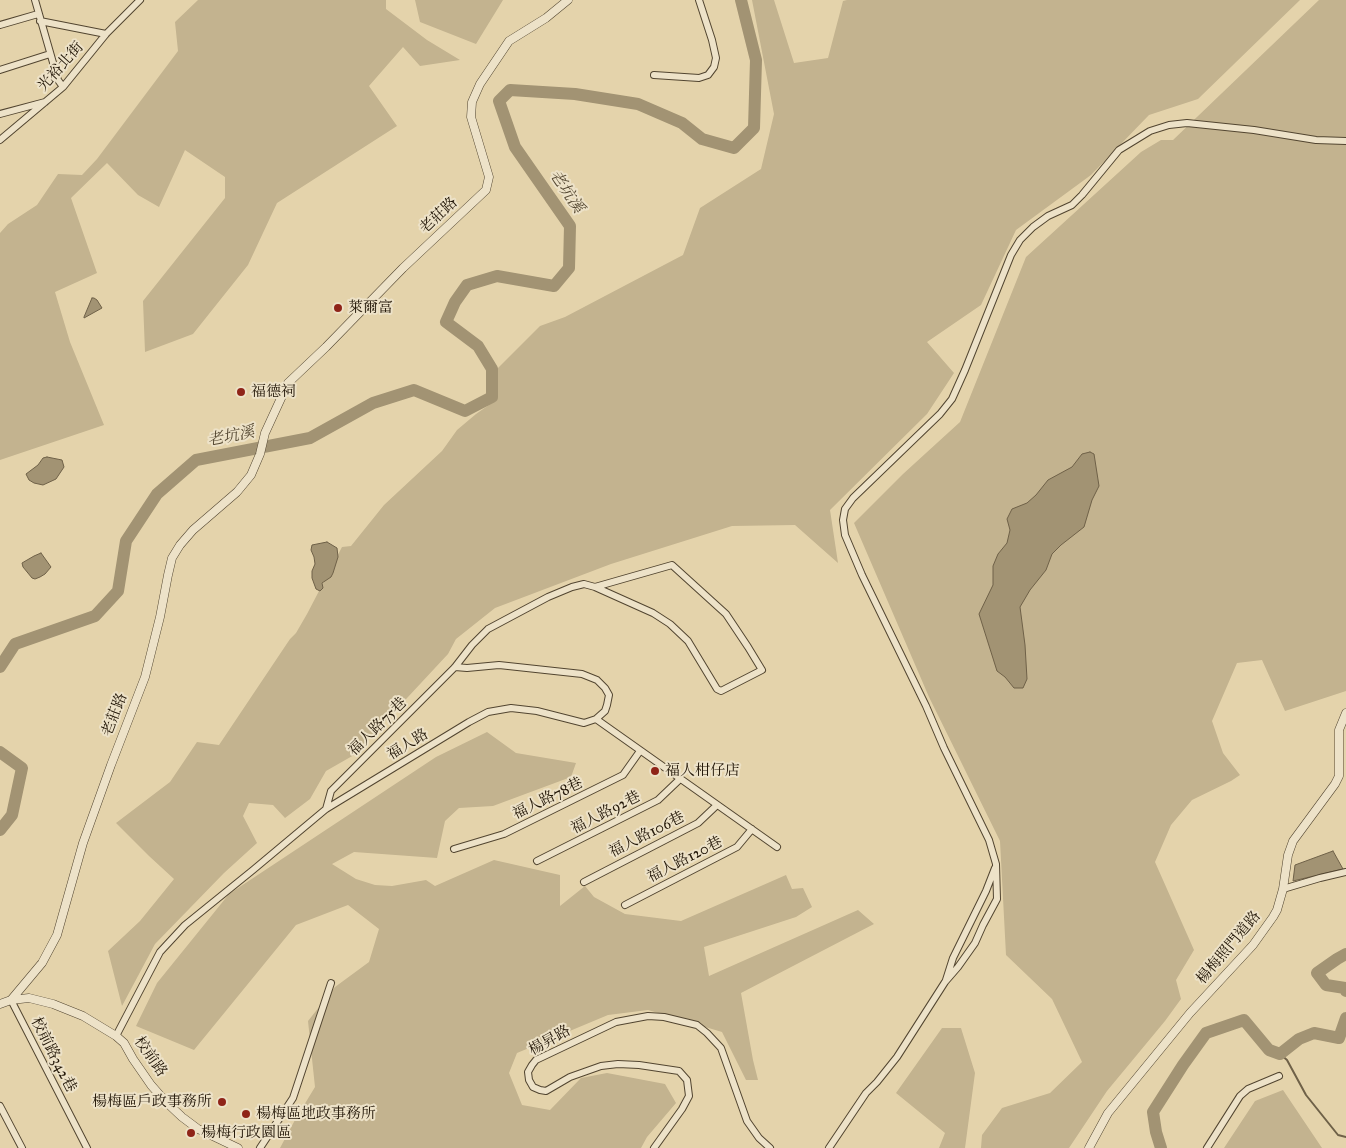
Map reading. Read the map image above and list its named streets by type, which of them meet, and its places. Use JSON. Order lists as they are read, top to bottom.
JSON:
{
  "streets": {
    "street": [
      "光裕北街",
      "老莊路",
      "福人路75巷",
      "福人路",
      "福人路78巷",
      "福人路92巷",
      "福人路106巷",
      "福人路120巷",
      "楊梅照門道路",
      "楊昇路",
      "校前路342巷",
      "校前路"
    ]
  },
  "crossings": [
    ["老莊路", "校前路342巷"],
    ["老莊路", "校前路"],
    ["福人路75巷", "福人路"],
    ["福人路", "校前路"],
    ["校前路342巷", "校前路"]
  ],
  "water": ["老坑溪"],
  "places": [
    "萊爾富",
    "福德祠",
    "福人柑仔店",
    "楊梅區戶政事務所",
    "楊梅區地政事務所",
    "楊梅行政園區"
  ]
}
